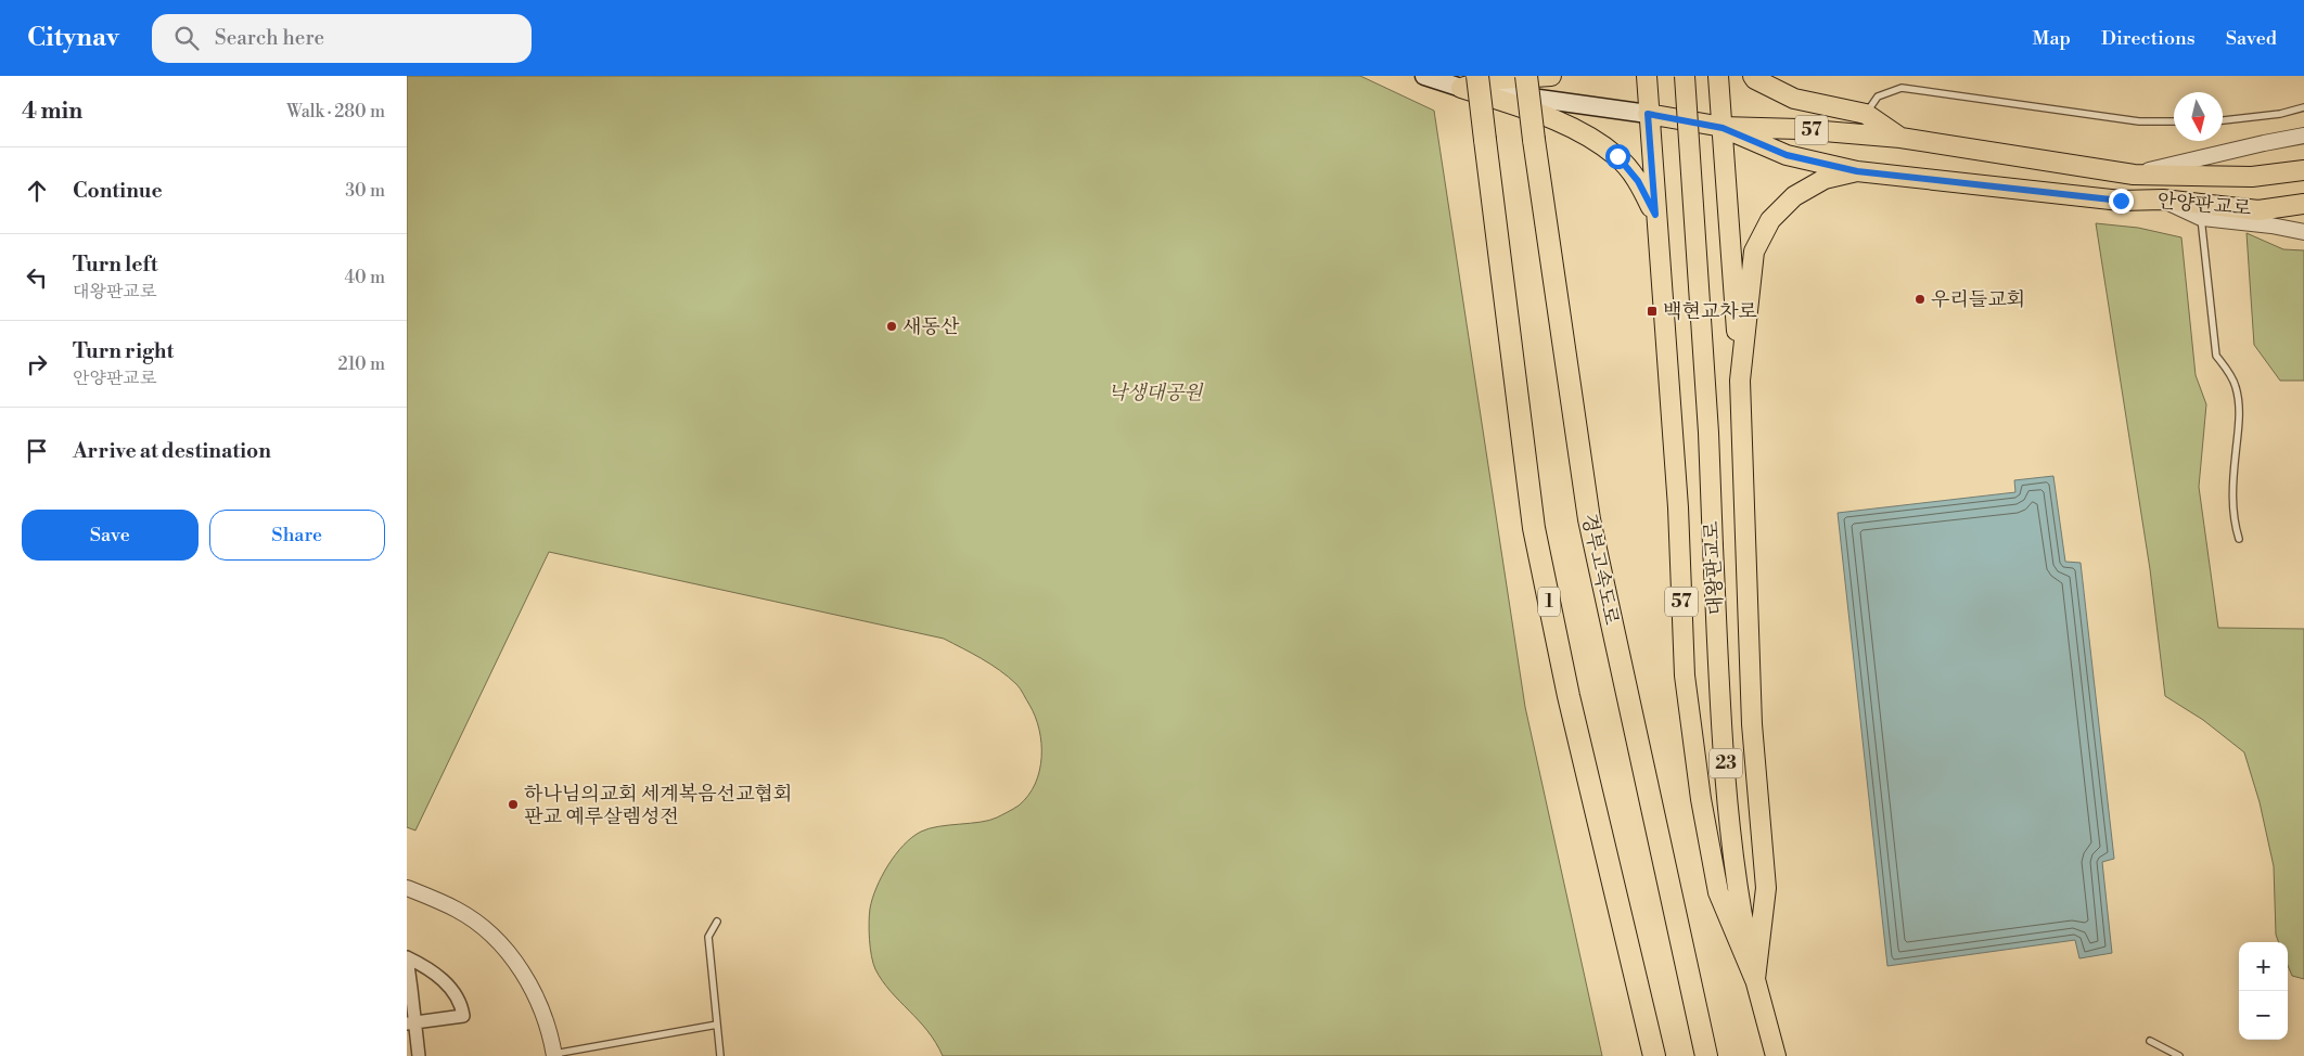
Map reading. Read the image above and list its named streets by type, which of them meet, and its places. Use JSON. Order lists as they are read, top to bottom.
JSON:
{
  "streets": {
    "highway": ["경부고속도로", "1"],
    "main road": [
      "57",
      "안양판교로",
      "대왕판교로",
      "23"
    ]
  },
  "crossings": [
    ["57", "안양판교로"],
    ["57", "대왕판교로"]
  ],
  "parks": ["낙생대공원"],
  "places": {
    "other": ["우리들교회", "새동산", "하나님의교회 세계복음선교협회 판교 예루살렘성전"],
    "transit": ["백현교차로"]
  },
  "north": "bottom",
  "page": {
    "header": "Citynav",
    "search": "Search here",
    "nav": ["Map", "Directions", "Saved"],
    "heading": ["4 min", "Walk · 280 m"],
    "list": [
      ["Continue", "30 m"],
      ["Turn left", "대왕판교로", "40 m"],
      ["Turn right", "안양판교로", "210 m"],
      "Arrive at destination"
    ],
    "buttons": ["Save", "Share"],
    "map_buttons": ["+", "−"]
  }
}
